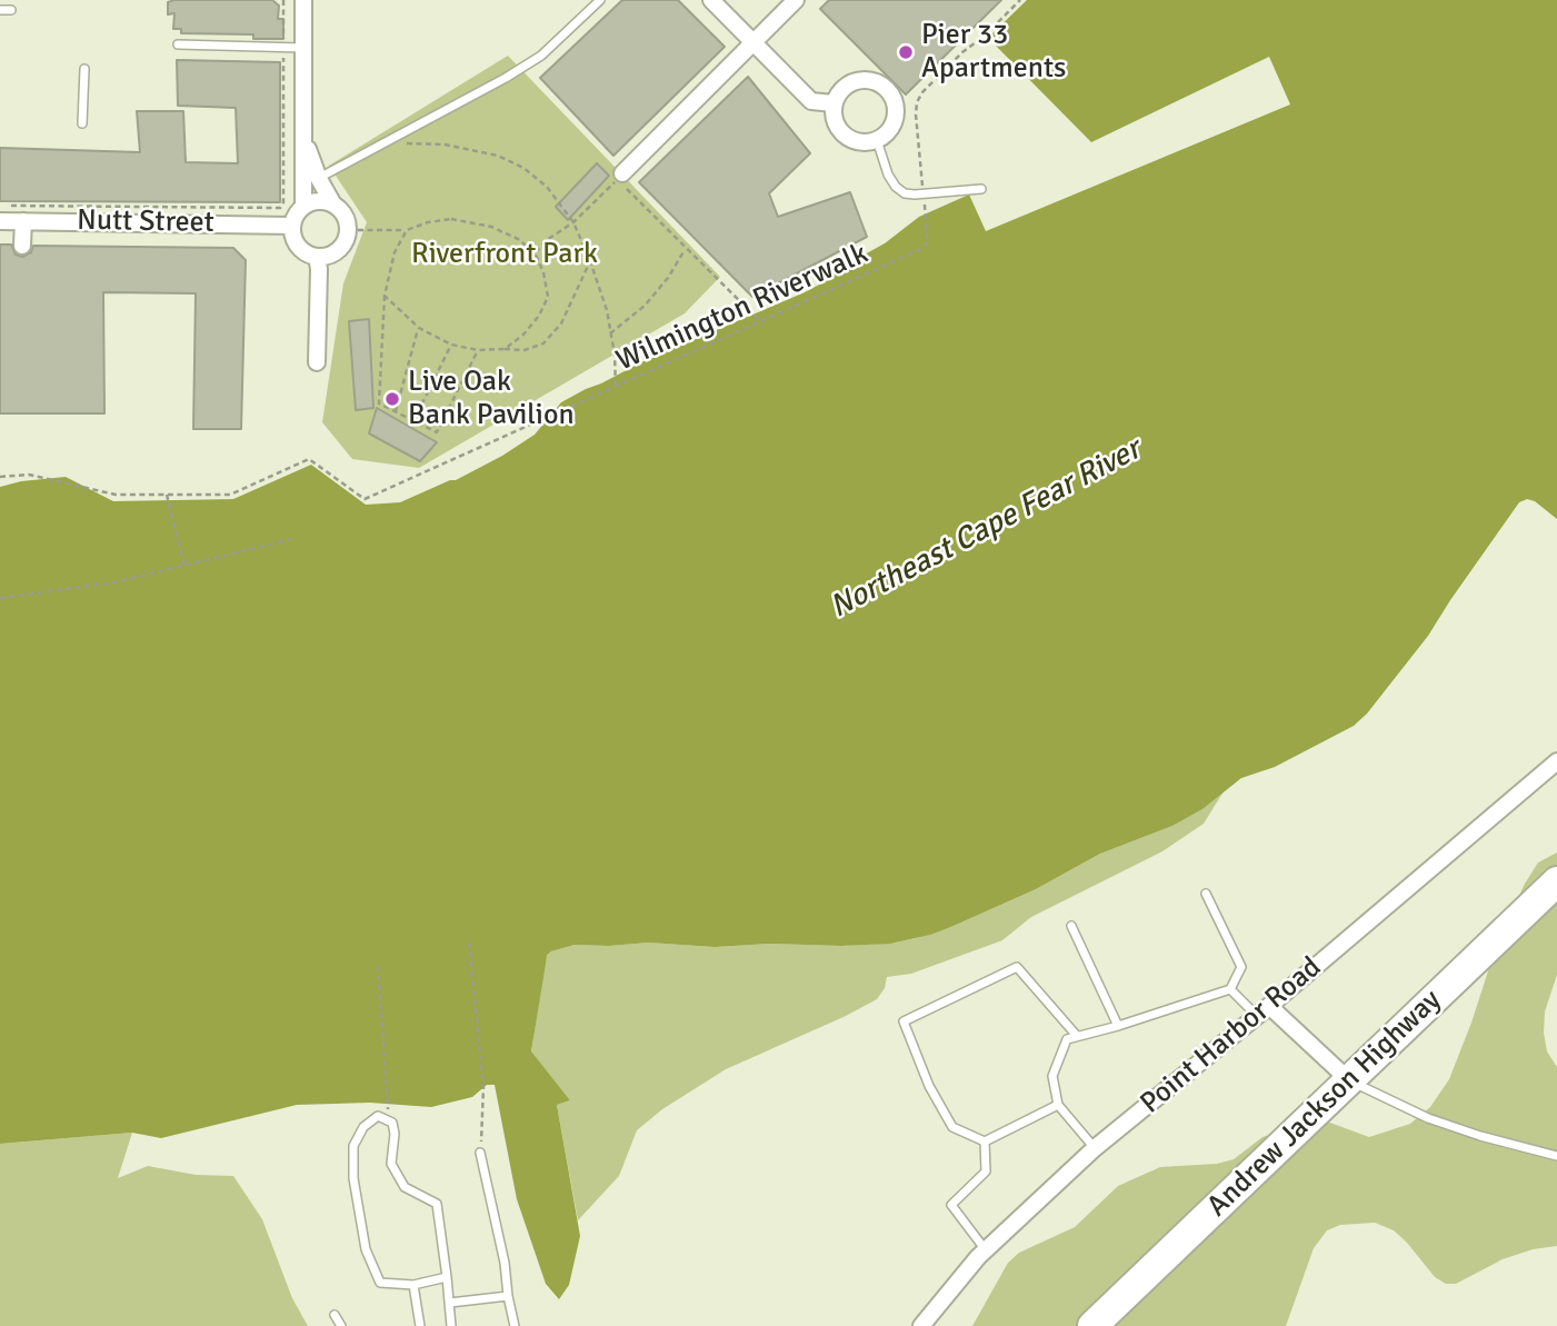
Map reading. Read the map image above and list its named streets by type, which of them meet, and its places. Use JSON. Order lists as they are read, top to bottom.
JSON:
{
  "streets": {
    "highway": ["Andrew Jackson Highway"],
    "street": ["Nutt Street", "Point Harbor Road"],
    "path": ["Wilmington Riverwalk"]
  },
  "water": ["Northeast Cape Fear River"],
  "parks": ["Riverfront Park"],
  "places": ["Pier 33 Apartments", "Live Oak Bank Pavilion"]
}
